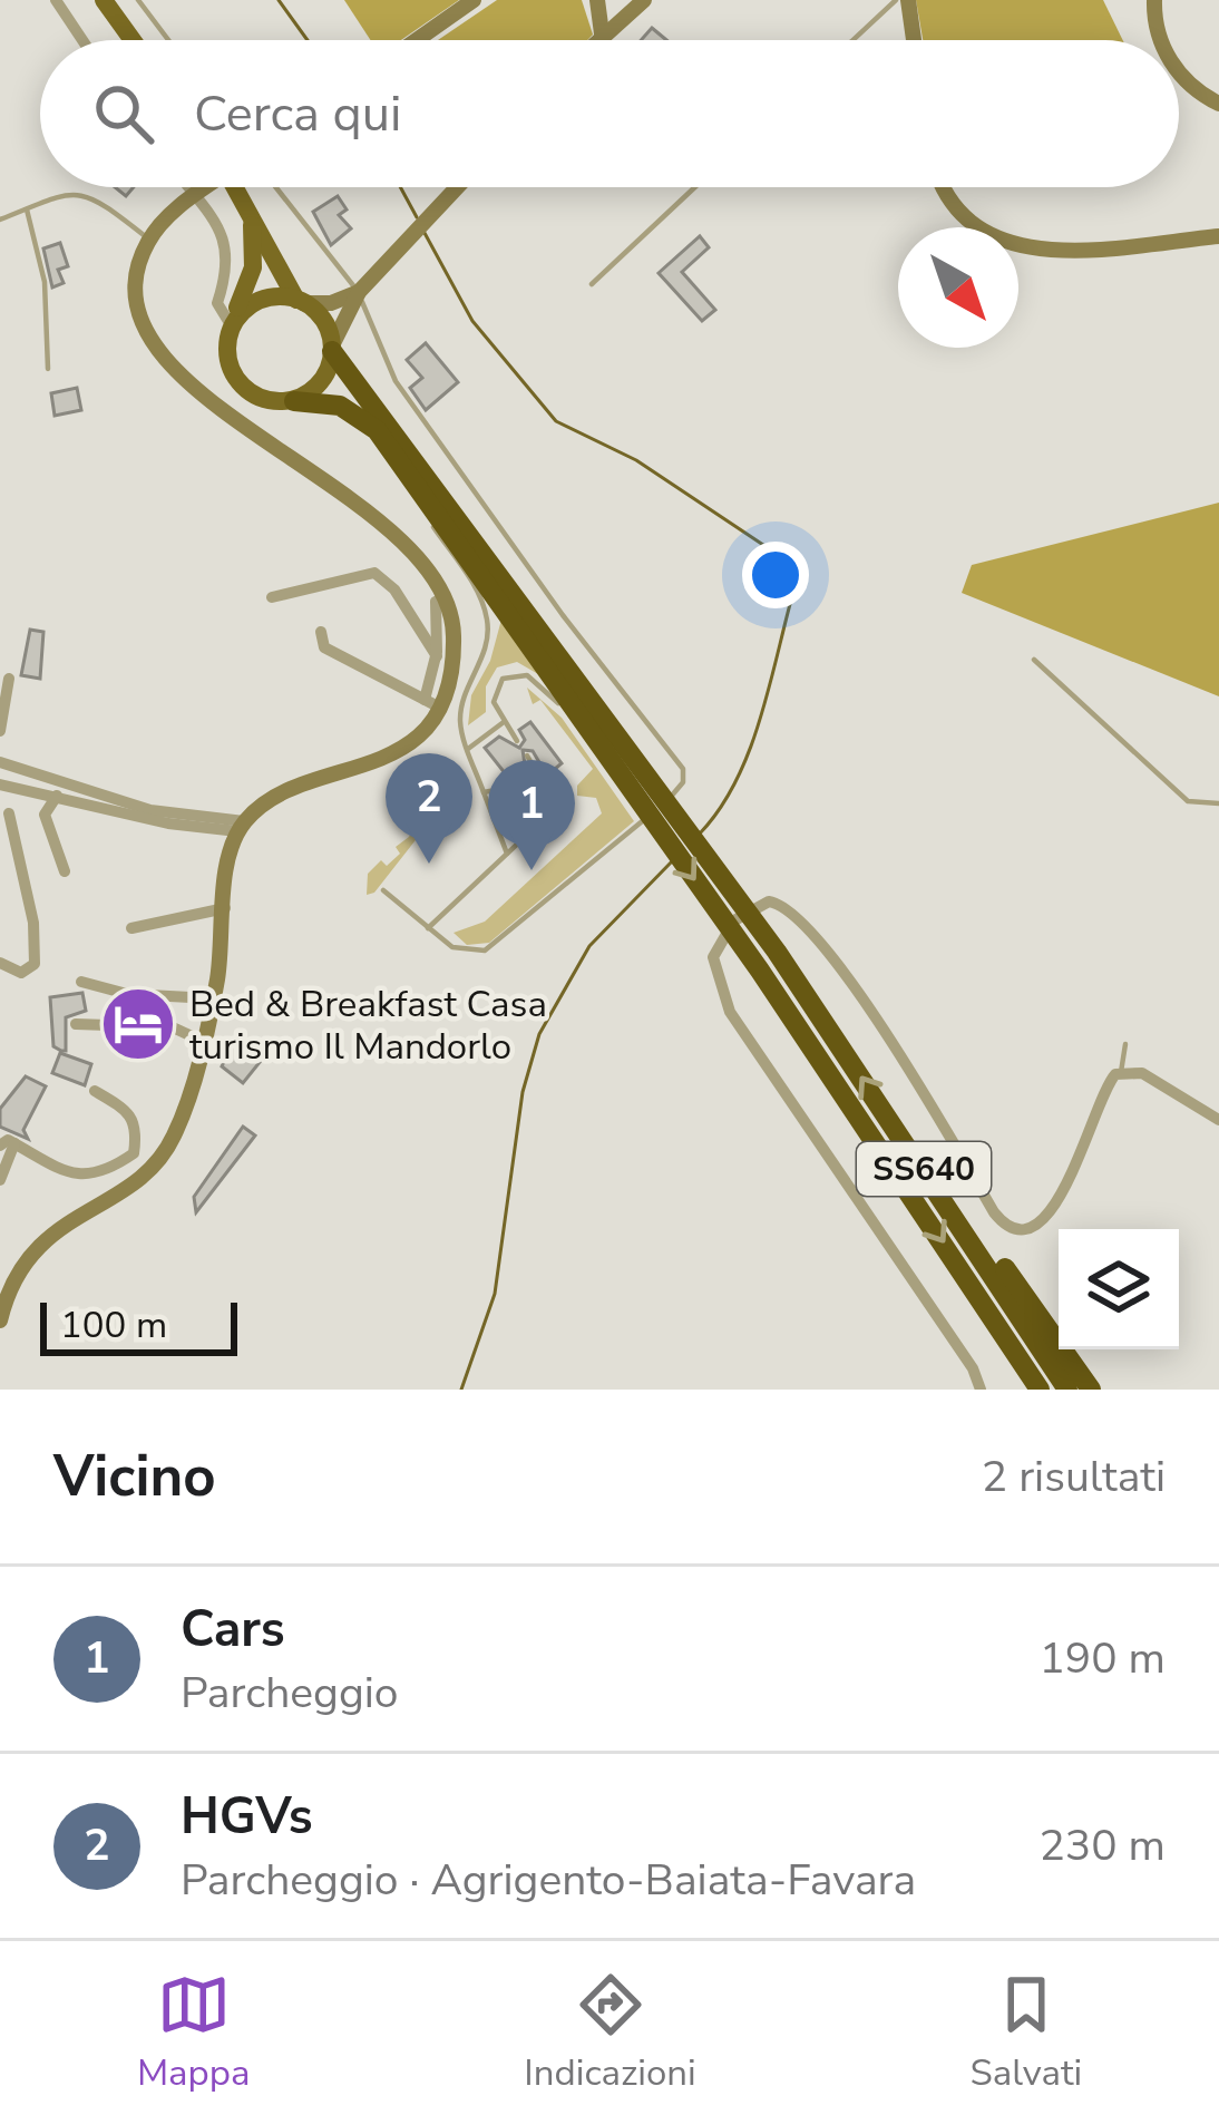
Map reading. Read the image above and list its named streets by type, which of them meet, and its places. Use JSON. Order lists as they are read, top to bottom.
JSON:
{
  "streets": {
    "highway": ["SS640"]
  },
  "places": {
    "hotel": ["Bed & Breakfast Casa turismo Il Mandorlo"]
  },
  "scale_bar": "100 m",
  "north": "bottom right",
  "page": {
    "search": "Cerca qui",
    "pins": ["2", "1"],
    "scale": "100 m",
    "heading": ["Vicino", "2 risultati"],
    "list": [
      {
        "mark": "1",
        "name": "Cars",
        "note": "Parcheggio",
        "value": "190 m"
      },
      {
        "mark": "2",
        "name": "HGVs",
        "note": "Parcheggio · Agrigento-Baiata-Favara",
        "value": "230 m"
      }
    ],
    "nav": ["Mappa", "Indicazioni", "Salvati"]
  }
}
